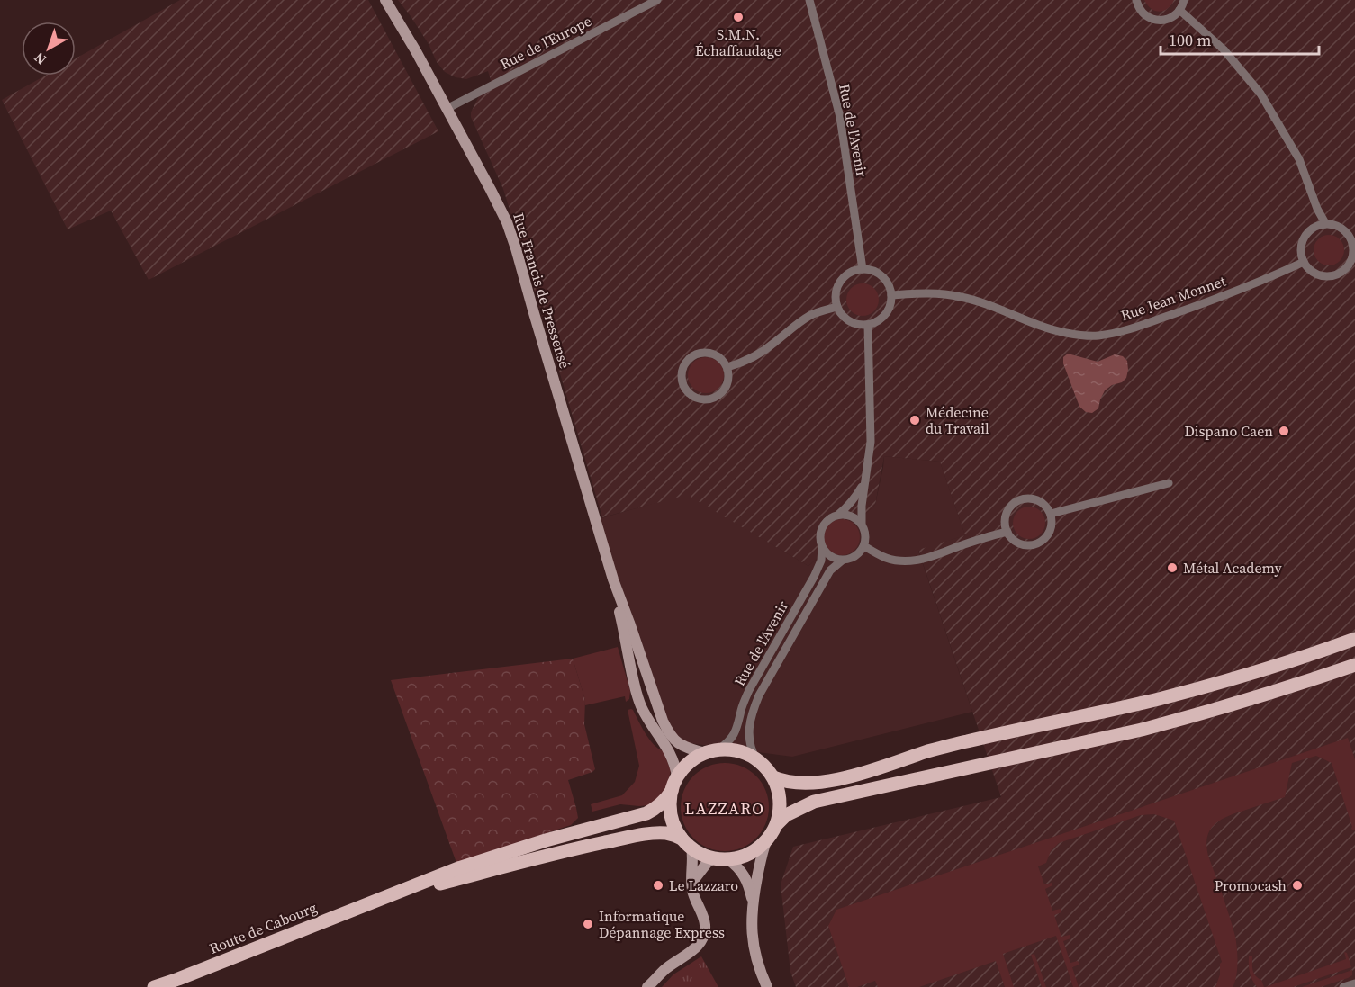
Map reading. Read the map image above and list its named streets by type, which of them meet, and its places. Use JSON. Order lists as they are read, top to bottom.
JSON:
{
  "streets": {
    "main road": ["Rue Francis de Pressensé", "Route de Cabourg"],
    "street": ["Rue de l'Europe", "Rue de l'Avenir", "Rue Jean Monnet"]
  },
  "crossings": [
    ["Rue de l'Europe", "Rue Francis de Pressensé"],
    ["Rue de l'Avenir", "Rue Jean Monnet"]
  ],
  "districts": ["LAZZARO"],
  "places": [
    "S.M.N. Échaffaudage",
    "Médecine du Travail",
    "Dispano Caen",
    "Métal Academy",
    "Le Lazzaro",
    "Promocash",
    "Informatique Dépannage Express"
  ],
  "scale_bar": "100 m",
  "north": "bottom left"
}
